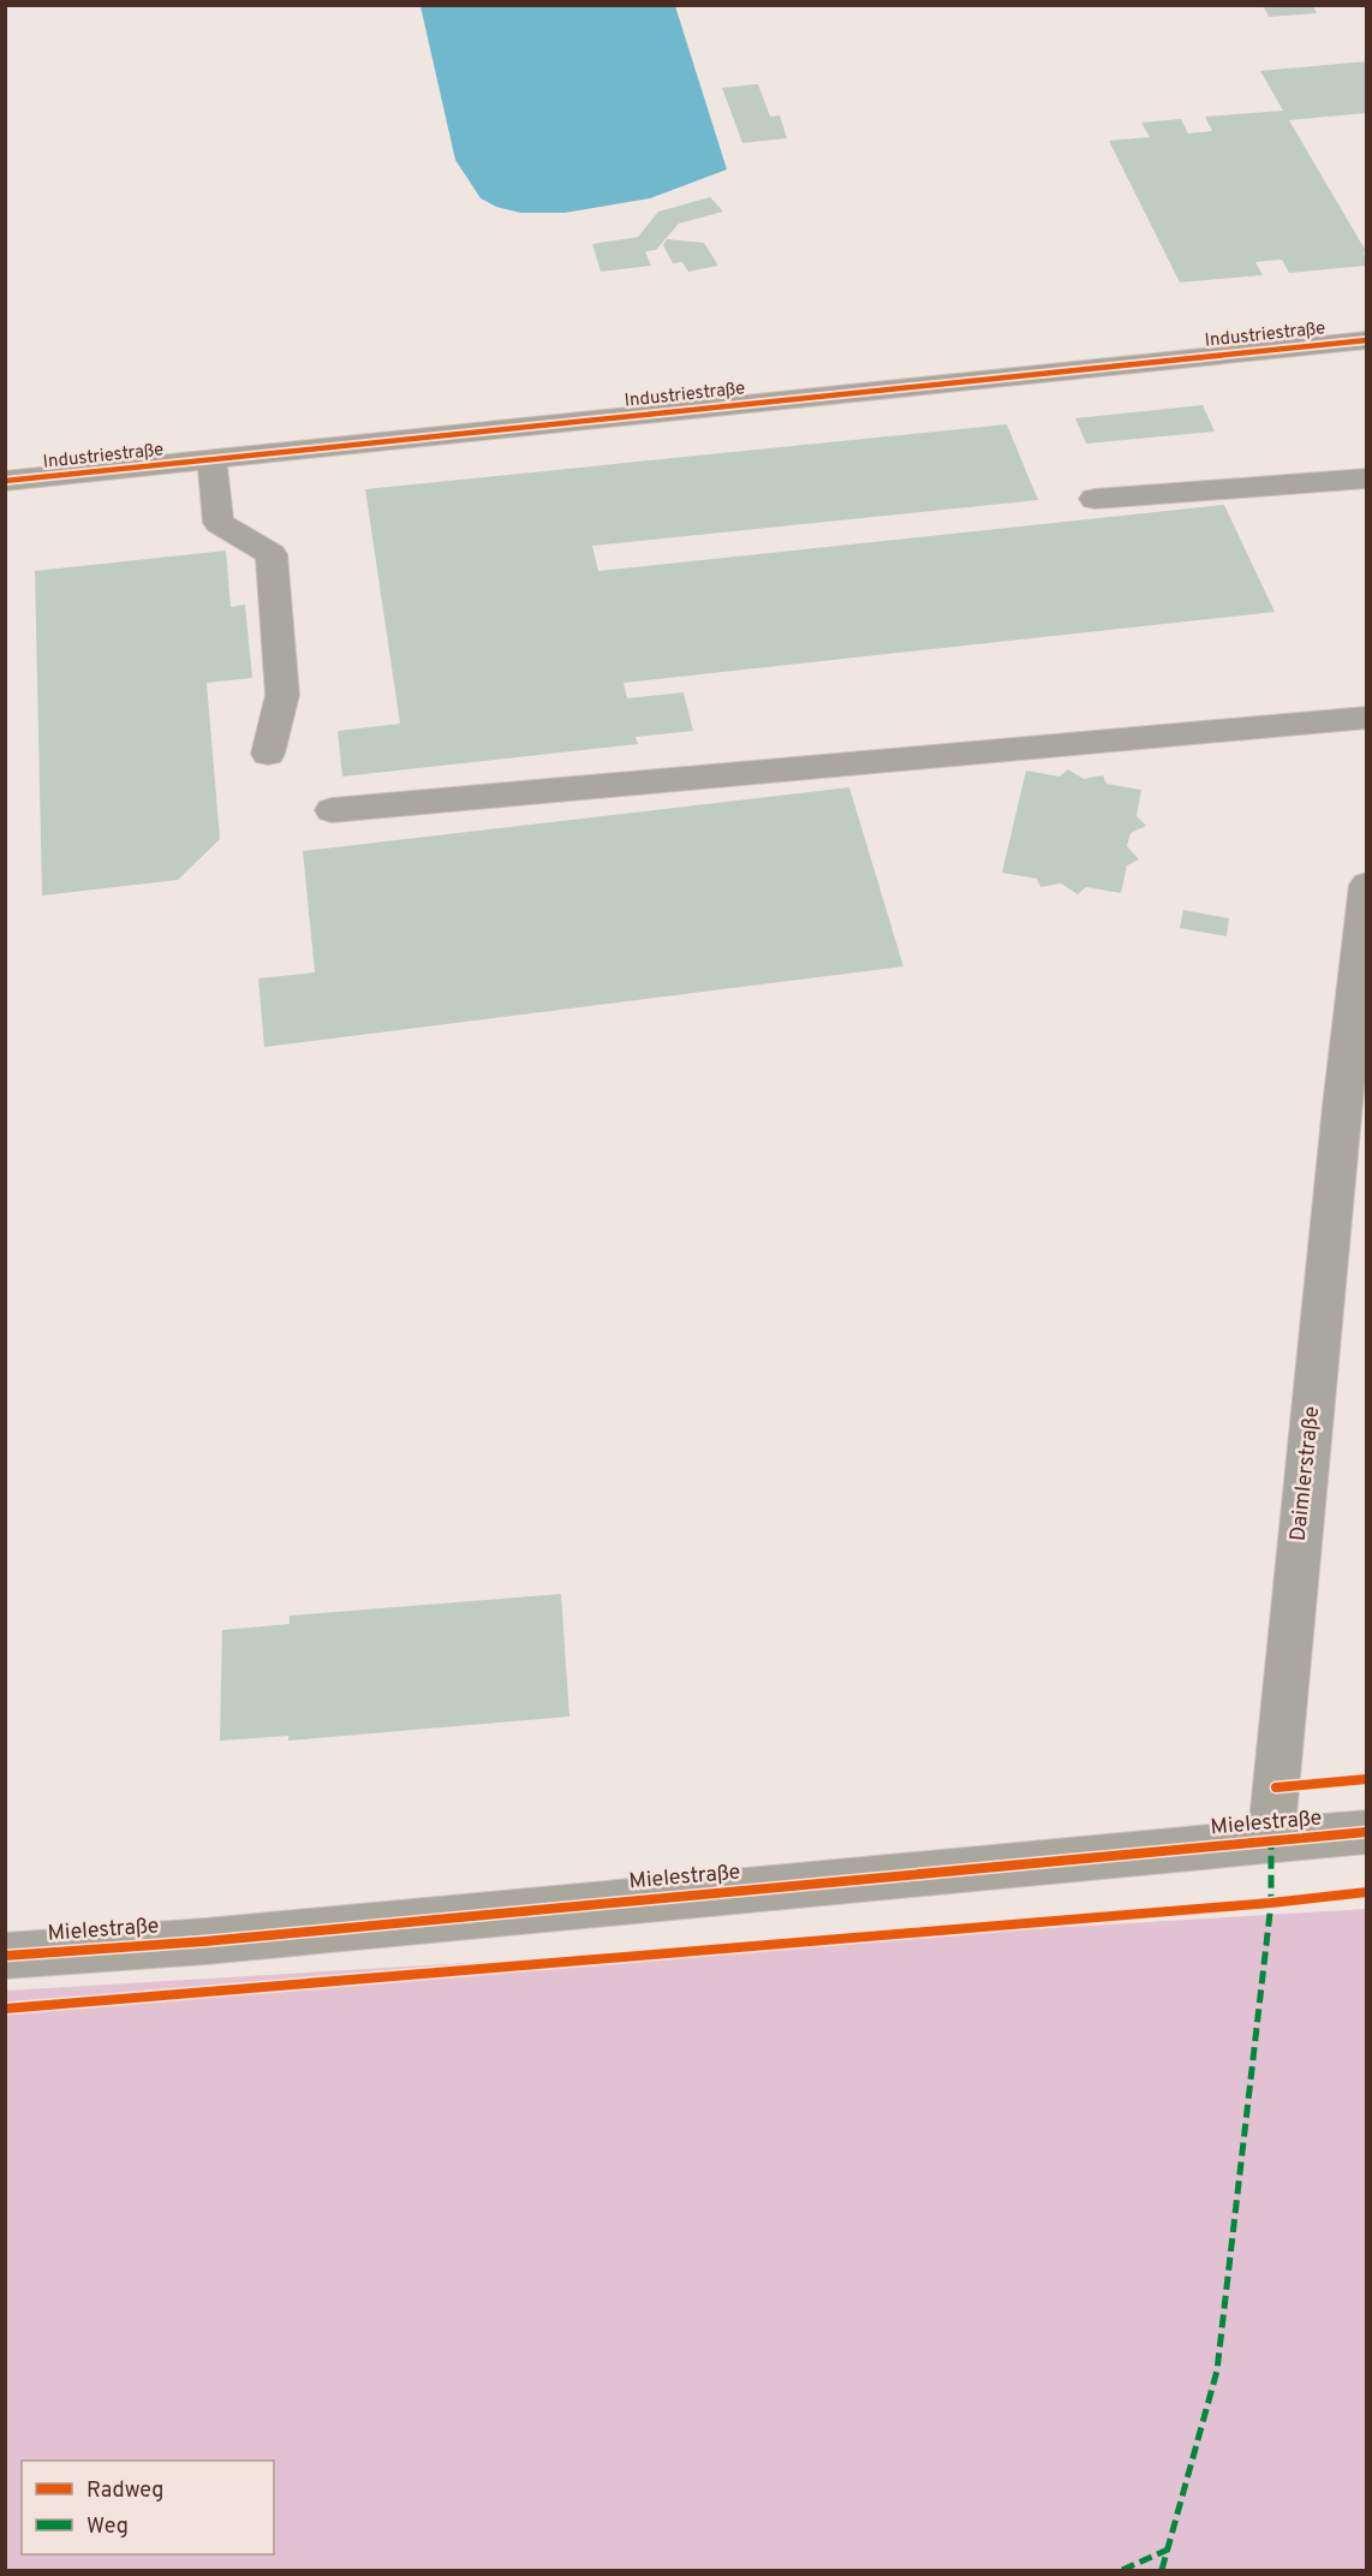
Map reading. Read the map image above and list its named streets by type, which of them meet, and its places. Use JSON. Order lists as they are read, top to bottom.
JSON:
{
  "streets": {
    "street": ["Industriestraße", "Daimlerstraße", "Mielestraße"]
  },
  "crossings": [
    ["Daimlerstraße", "Mielestraße"]
  ],
  "legend": ["Radweg", "Weg"]
}
